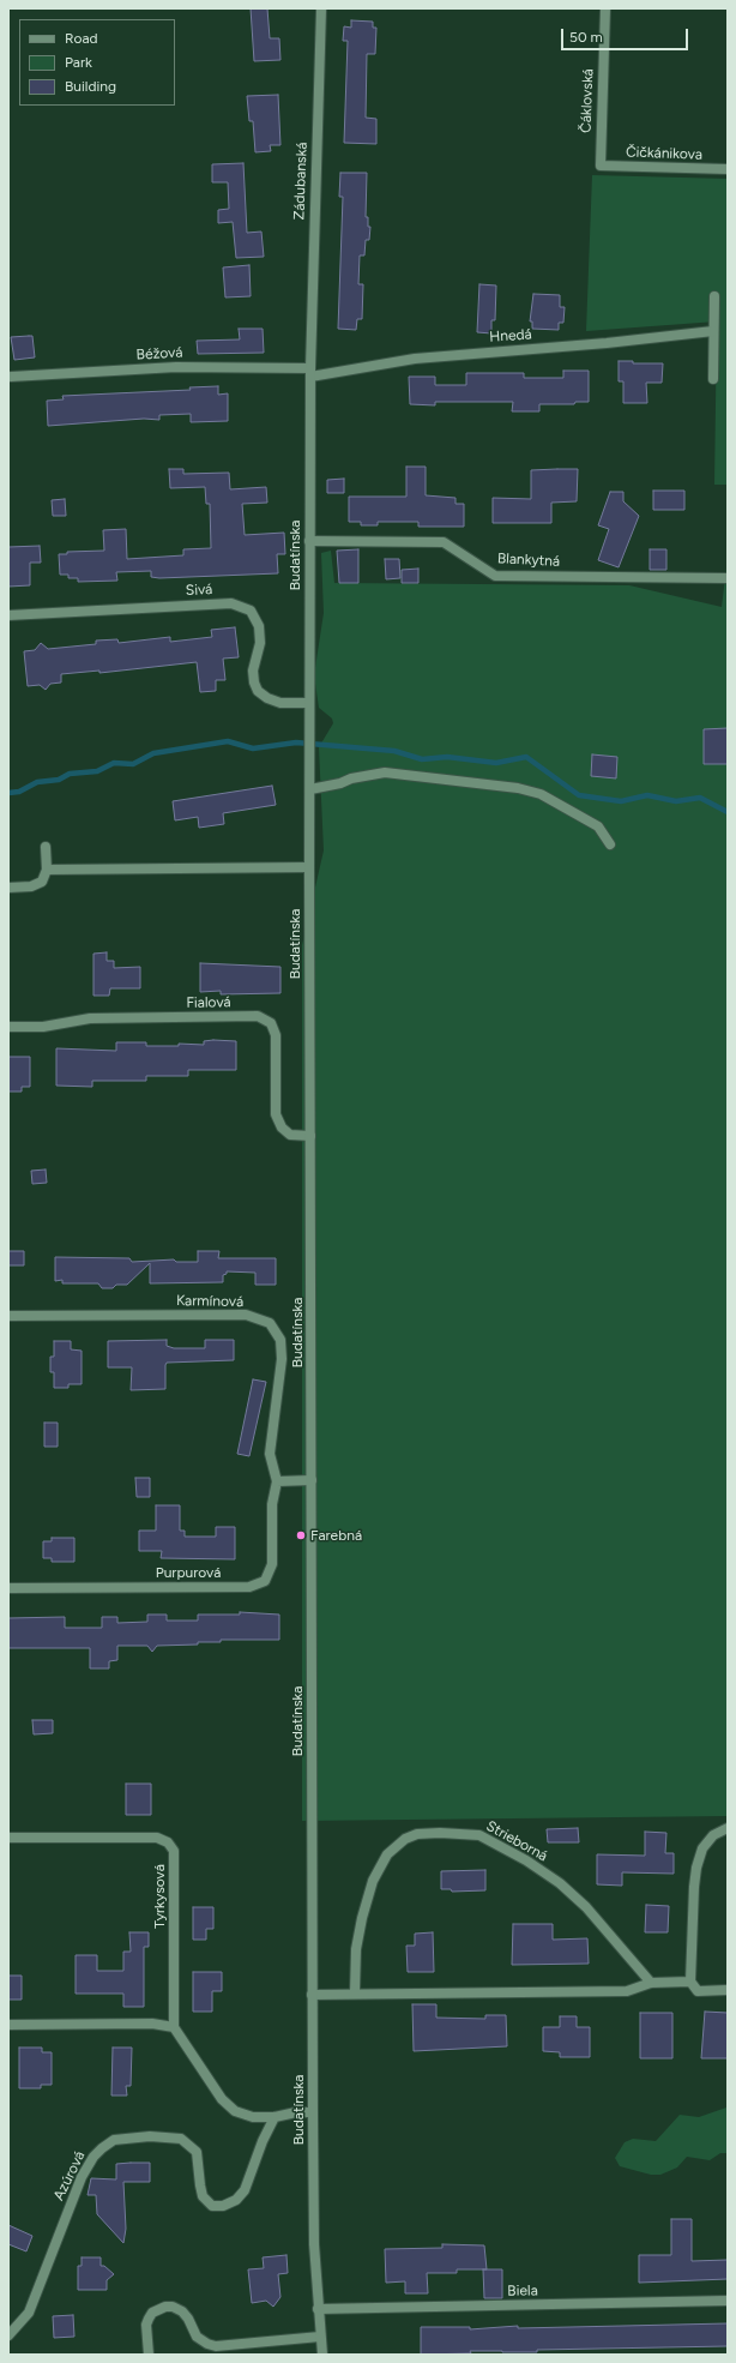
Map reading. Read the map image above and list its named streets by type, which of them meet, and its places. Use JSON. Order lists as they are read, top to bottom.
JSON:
{
  "streets": {
    "street": [
      "Čáklovská",
      "Čičkánikova",
      "Zádubanská",
      "Hnedá",
      "Béžová",
      "Budatínska",
      "Blankytná",
      "Sivá",
      "Fialová",
      "Karmínová",
      "Purpurová",
      "Strieborná",
      "Tyrkysová",
      "Azúrová",
      "Biela"
    ]
  },
  "crossings": [
    ["Čáklovská", "Čičkánikova"],
    ["Zádubanská", "Budatínska"],
    ["Hnedá", "Béžová"],
    ["Hnedá", "Budatínska"],
    ["Béžová", "Budatínska"],
    ["Budatínska", "Blankytná"],
    ["Budatínska", "Sivá"],
    ["Budatínska", "Fialová"],
    ["Budatínska", "Biela"],
    ["Karmínová", "Purpurová"]
  ],
  "places": ["Farebná"],
  "legend": ["Road", "Park", "Building"],
  "scale_bar": "50 m"
}
